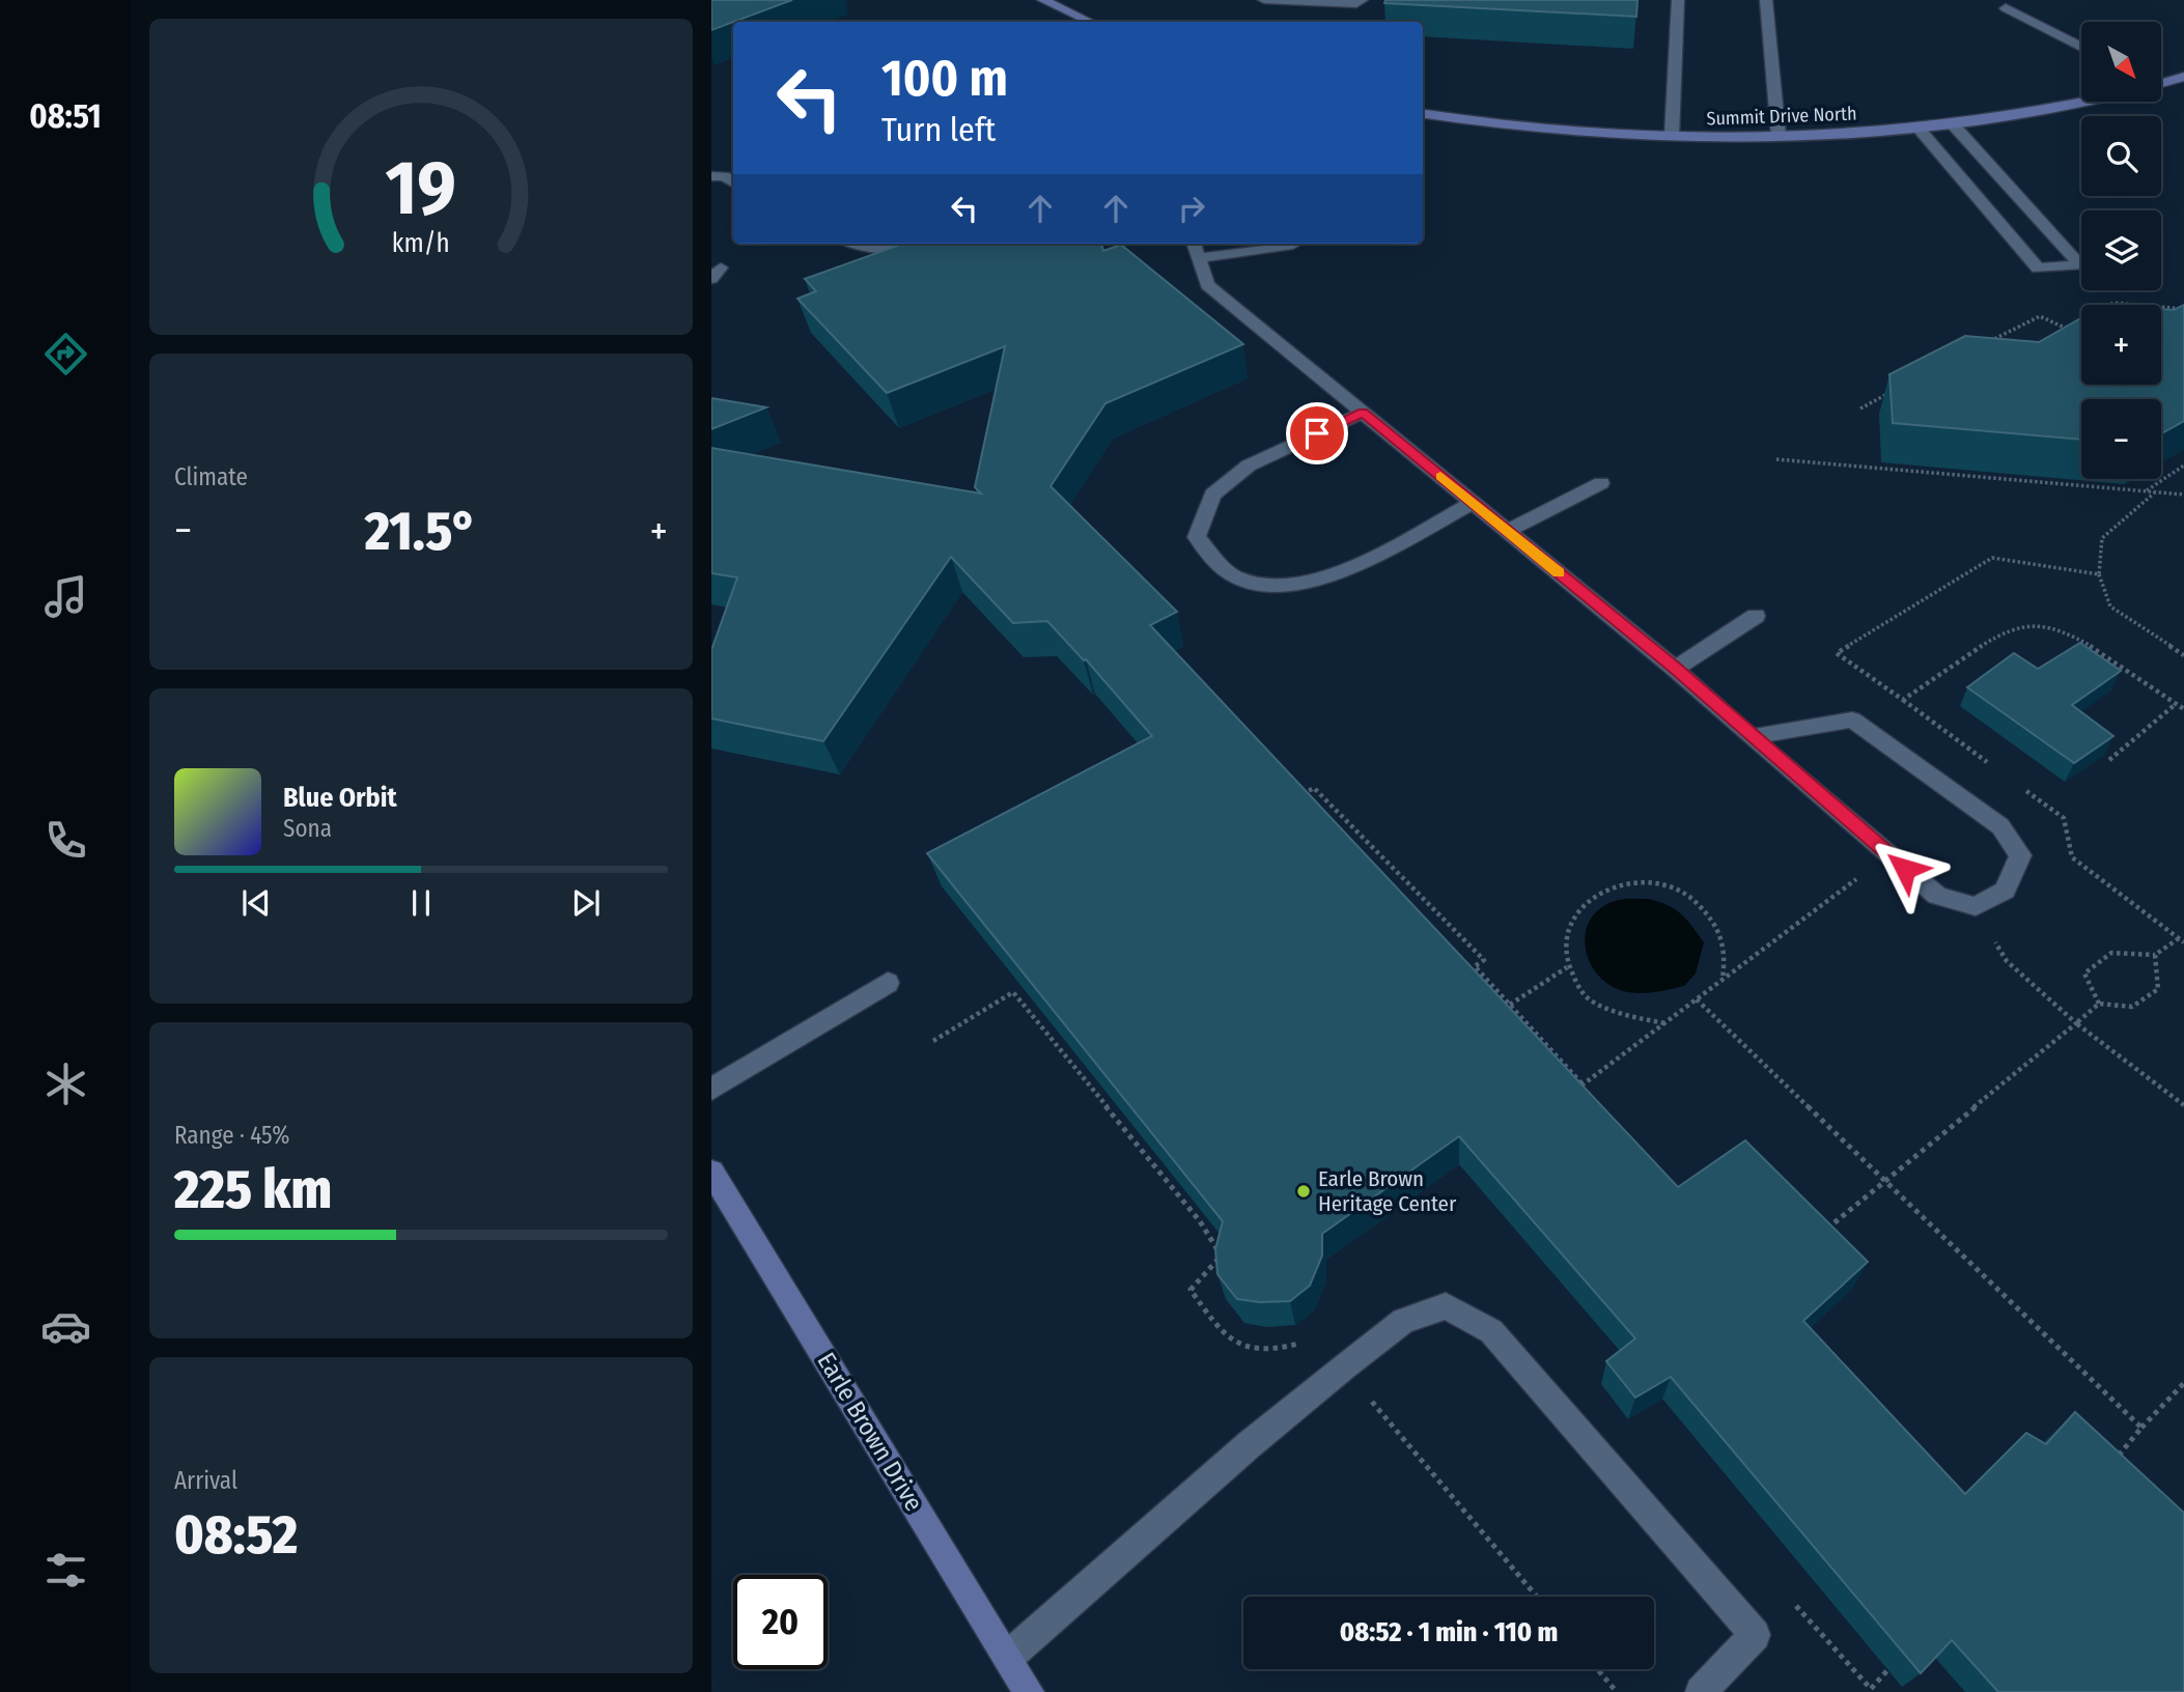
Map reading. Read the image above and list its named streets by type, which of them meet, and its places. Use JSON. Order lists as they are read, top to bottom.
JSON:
{
  "streets": {
    "street": ["Summit Drive North", "Earle Brown Drive"]
  },
  "places": ["Earle Brown Heritage Center"],
  "north": "bottom right",
  "page": {
    "tabs": "08:51",
    "map_buttons": ["+", "−"],
    "turn": ["100 m", "Turn left"],
    "tile": [
      "Climate",
      ["Range · 45%", "225 km"],
      ["Arrival", "08:52"]
    ],
    "heat": ["−", "21.5°", "+"],
    "song": ["Blue Orbit", "Sona"],
    "limit": "20",
    "trip": "08:52 · 1 min · 110 m",
    "gauge": ["19", "km/h"]
  }
}
